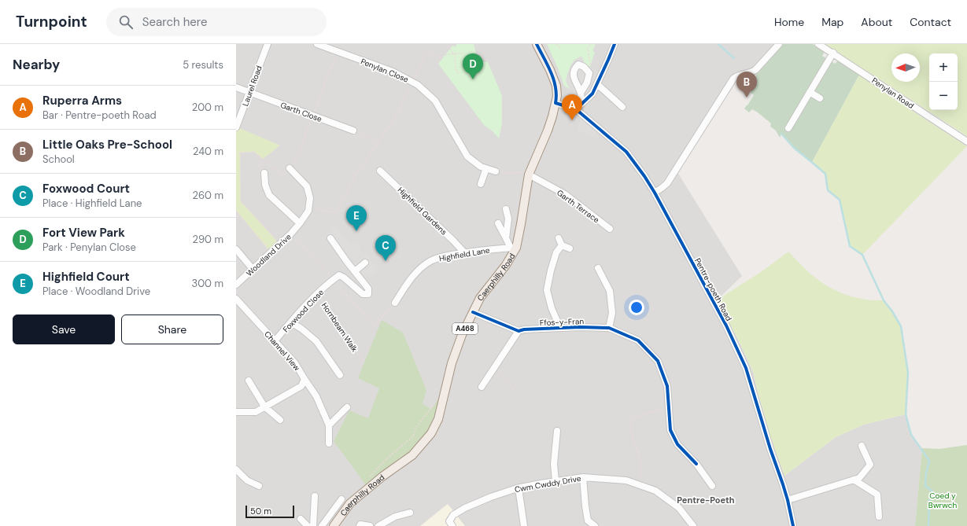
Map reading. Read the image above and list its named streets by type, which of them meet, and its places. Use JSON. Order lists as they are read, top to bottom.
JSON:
{
  "streets": {
    "main road": ["Caerphilly Road", "A468"],
    "street": [
      "Penylan Close",
      "Laurel Road",
      "Penylan Road",
      "Garth Close",
      "Garth Terrace",
      "Highfield Gardens",
      "Highfield Lane",
      "Woodland Drive",
      "Pentre-poeth Road",
      "Foxwood Close",
      "Ffos-y-Fran",
      "Channel View",
      "Cwm Cwddy Drive"
    ],
    "path": ["Hornbeam Walk"]
  },
  "crossings": [
    ["Laurel Road", "Garth Close"],
    ["Garth Terrace", "Caerphilly Road"],
    ["Highfield Gardens", "Highfield Lane"],
    ["Highfield Lane", "Caerphilly Road"],
    ["Caerphilly Road", "Pentre-poeth Road"],
    ["Caerphilly Road", "Ffos-y-Fran"],
    ["Foxwood Close", "Hornbeam Walk"],
    ["Foxwood Close", "Channel View"]
  ],
  "districts": ["Pentre-Poeth"],
  "parks": ["Coed y Bwrwch"],
  "scale_bar": "50 m",
  "north": "left",
  "page": {
    "header": "Turnpoint",
    "search": "Search here",
    "nav": [
      "Home",
      "Map",
      "About",
      "Contact"
    ],
    "heading": ["Nearby", "5 results"],
    "map_buttons": ["+", "−"],
    "pins": [
      "D",
      "B",
      "A",
      "E",
      "C"
    ],
    "list": [
      {
        "mark": "A",
        "name": "Ruperra Arms",
        "note": "Bar · Pentre-poeth Road",
        "value": "200 m"
      },
      {
        "mark": "B",
        "name": "Little Oaks Pre-School",
        "note": "School",
        "value": "240 m"
      },
      {
        "mark": "C",
        "name": "Foxwood Court",
        "note": "Place · Highfield Lane",
        "value": "260 m"
      },
      {
        "mark": "D",
        "name": "Fort View Park",
        "note": "Park · Penylan Close",
        "value": "290 m"
      },
      {
        "mark": "E",
        "name": "Highfield Court",
        "note": "Place · Woodland Drive",
        "value": "300 m"
      }
    ],
    "buttons": ["Save", "Share"],
    "scale": "50 m"
  }
}
